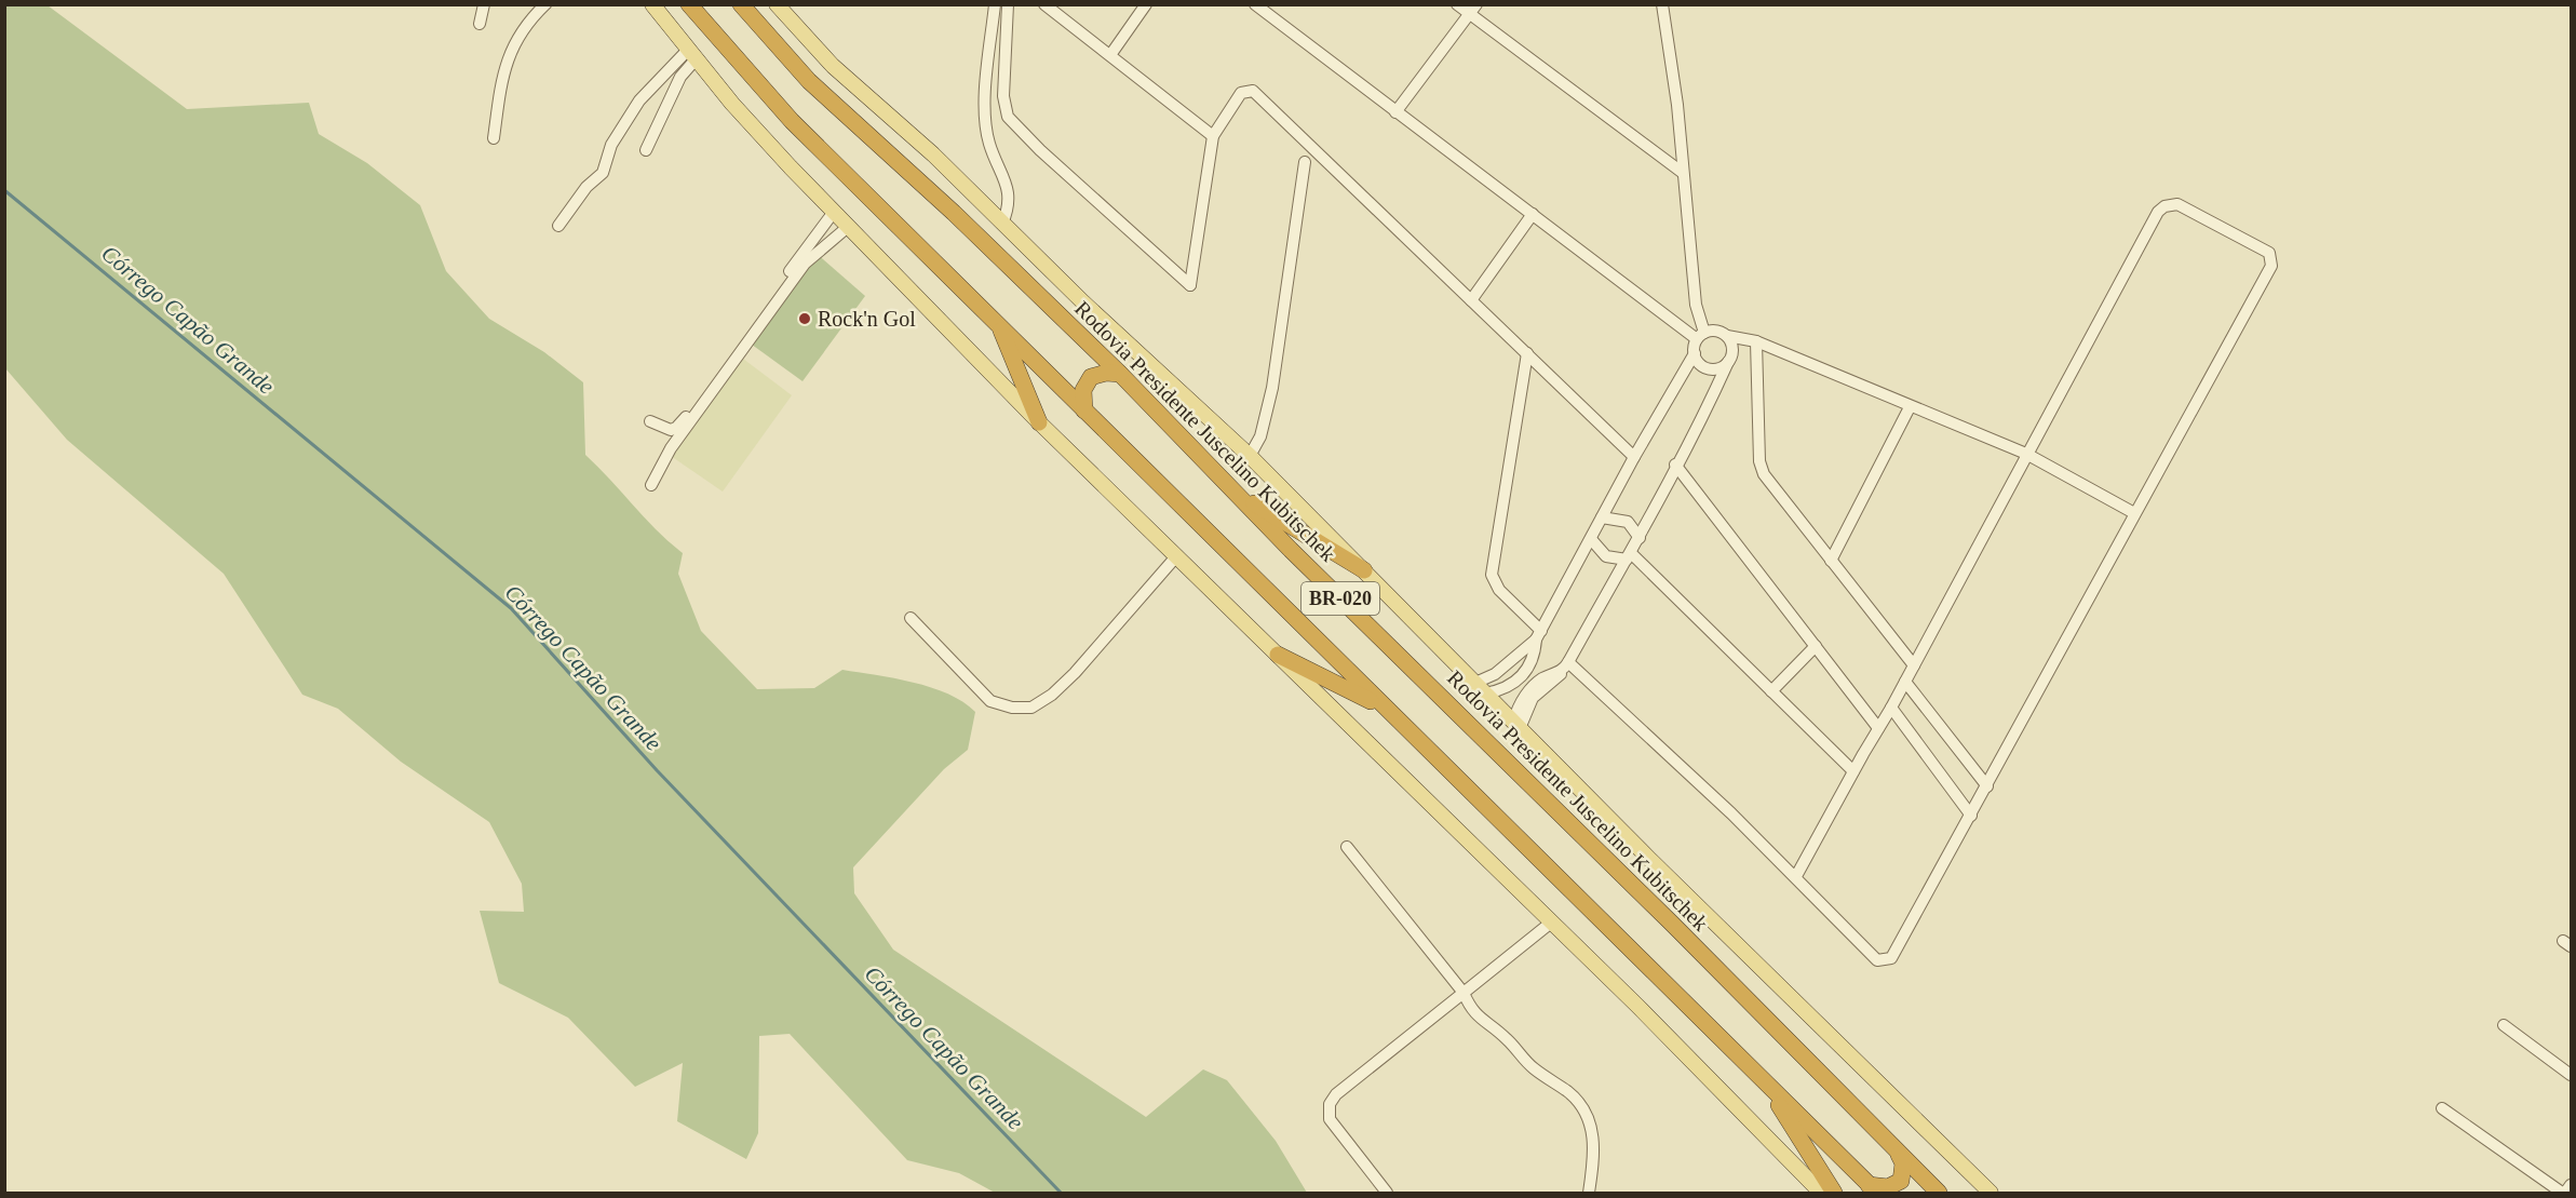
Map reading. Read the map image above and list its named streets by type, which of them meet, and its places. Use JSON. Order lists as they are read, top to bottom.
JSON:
{
  "streets": {
    "highway": ["Rodovia Presidente Juscelino Kubitschek", "BR-020"]
  },
  "water": ["Córrego Capão Grande"],
  "places": ["Rock'n Gol"]
}
